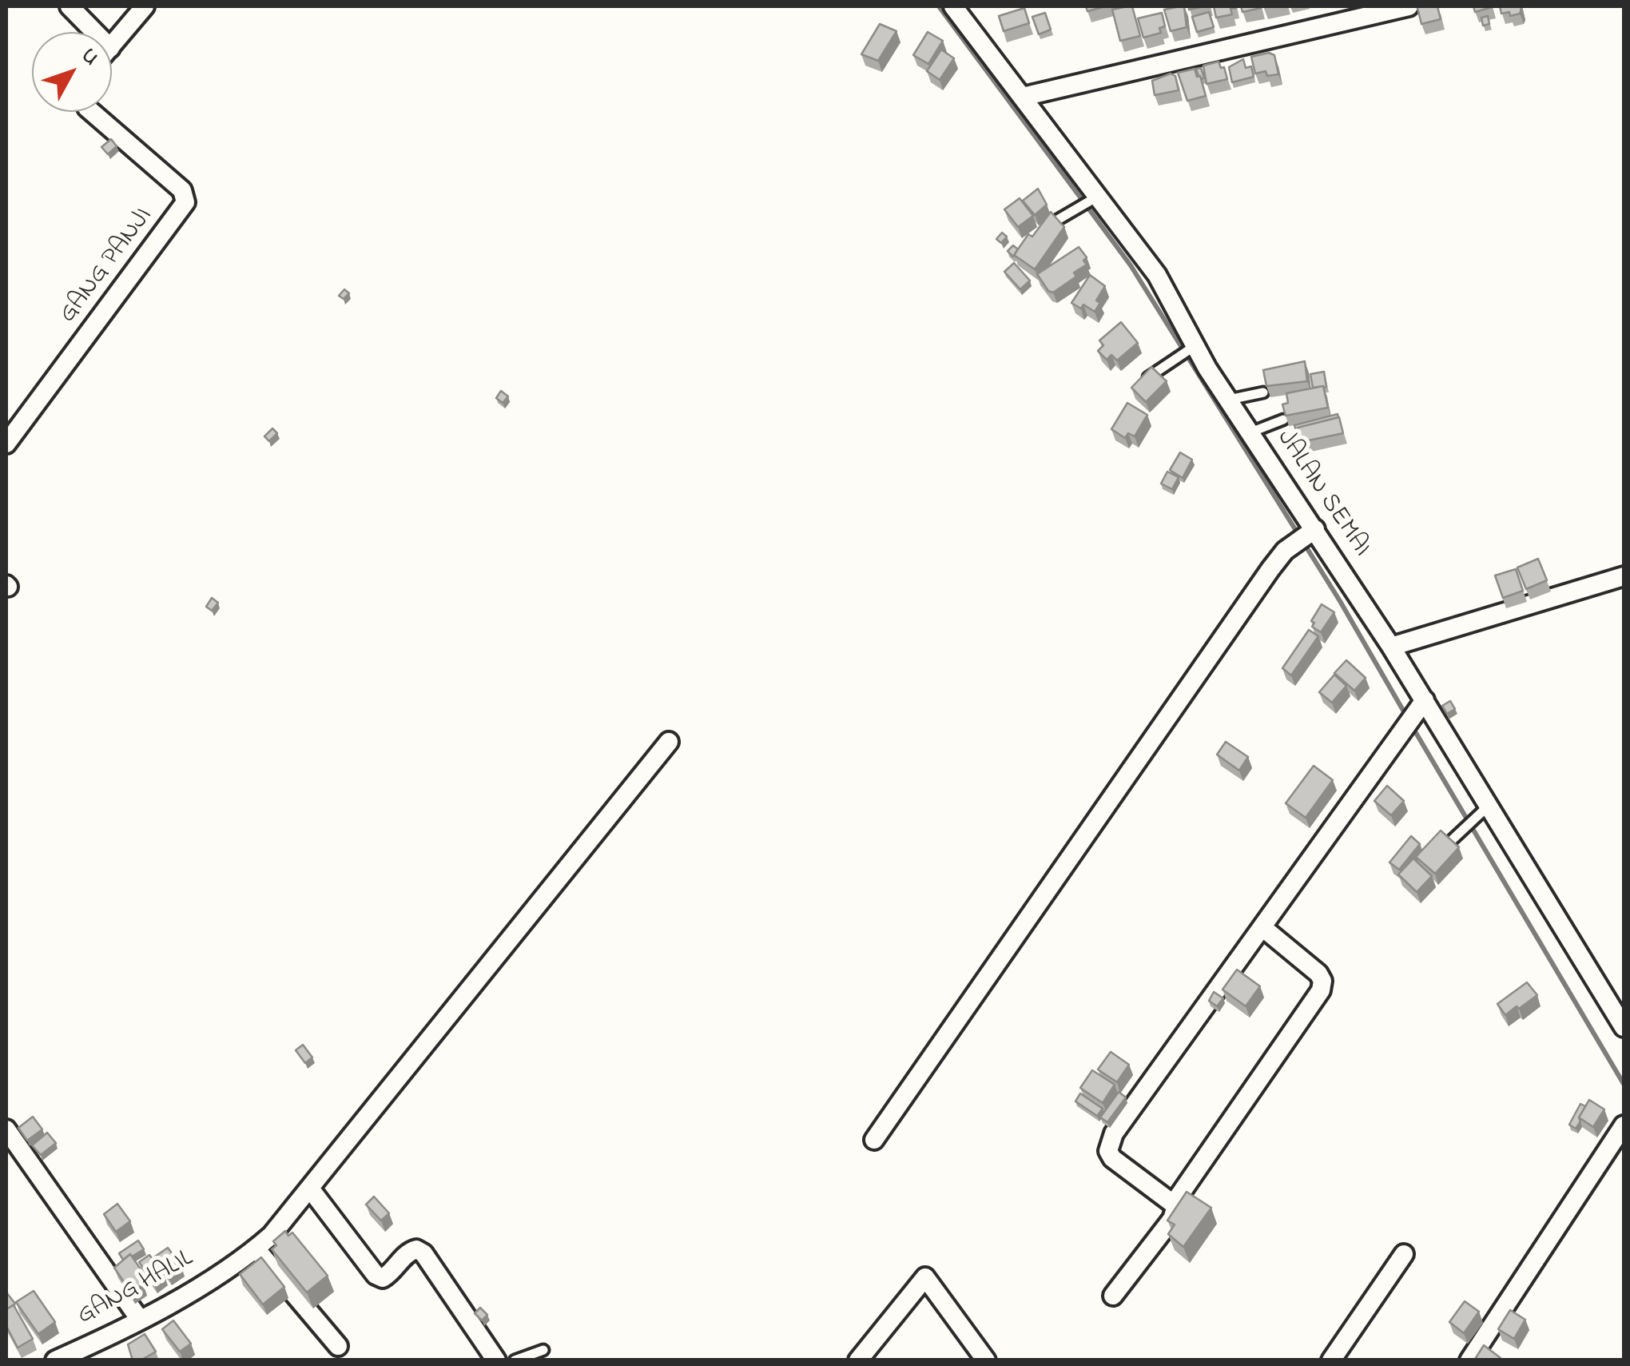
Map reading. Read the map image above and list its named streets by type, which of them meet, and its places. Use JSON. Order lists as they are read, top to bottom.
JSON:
{
  "streets": {
    "street": ["GANG PANJI", "JALAN SEMAI", "GANG HALIL"]
  },
  "north": "top right"
}
